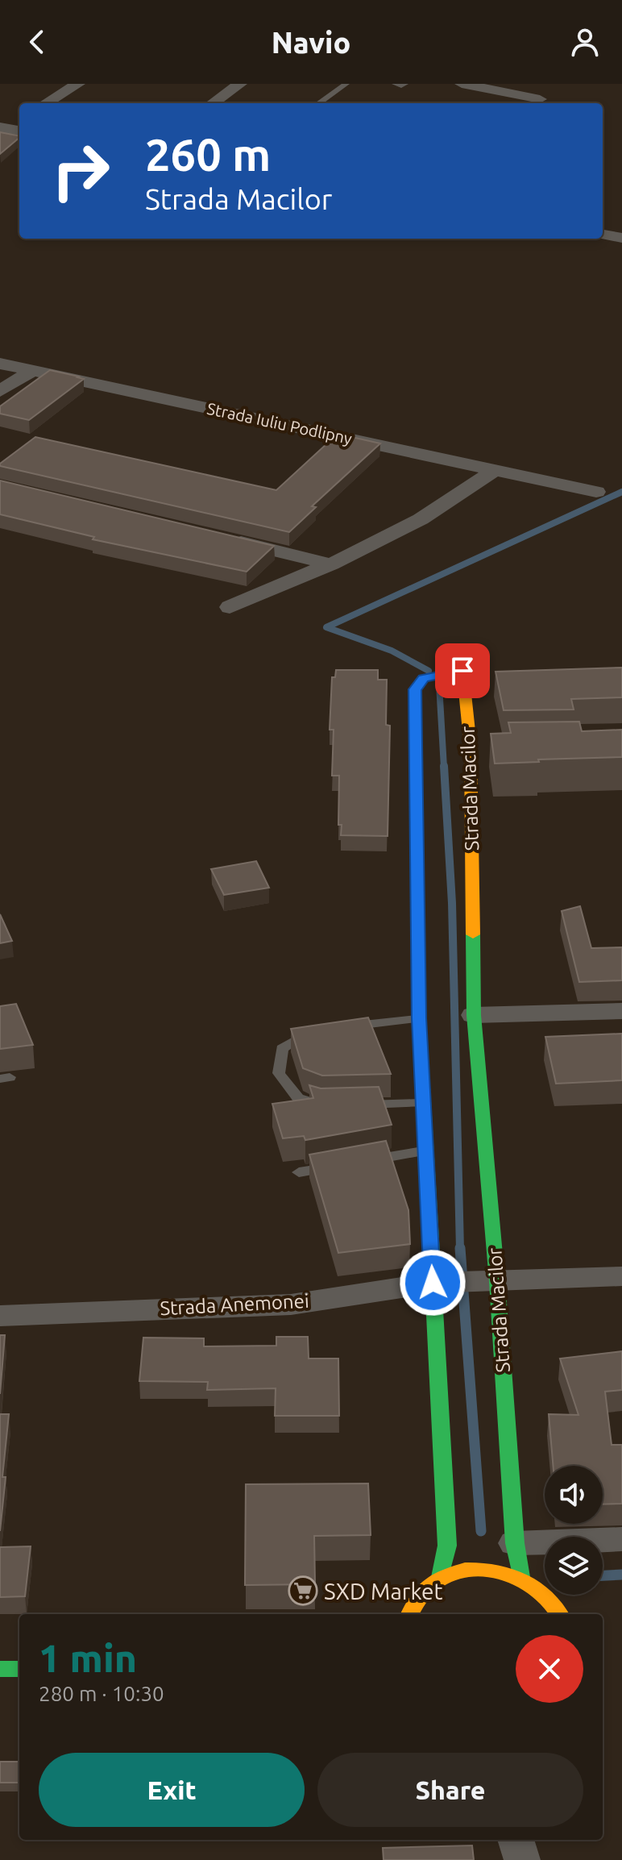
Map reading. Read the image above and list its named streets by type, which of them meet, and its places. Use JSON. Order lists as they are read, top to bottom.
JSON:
{
  "streets": {
    "street": ["Strada Iuliu Podlipny", "Strada Macilor", "Strada Anemonei"]
  },
  "crossings": [
    ["Strada Macilor", "Strada Anemonei"]
  ],
  "places": {
    "supermarket": ["SXD Market"]
  },
  "page": {
    "header": "Navio",
    "turn": ["260 m", "Strada Macilor"],
    "heading": ["1 min", "280 m · 10:30"],
    "buttons": ["Exit", "Share"]
  }
}
